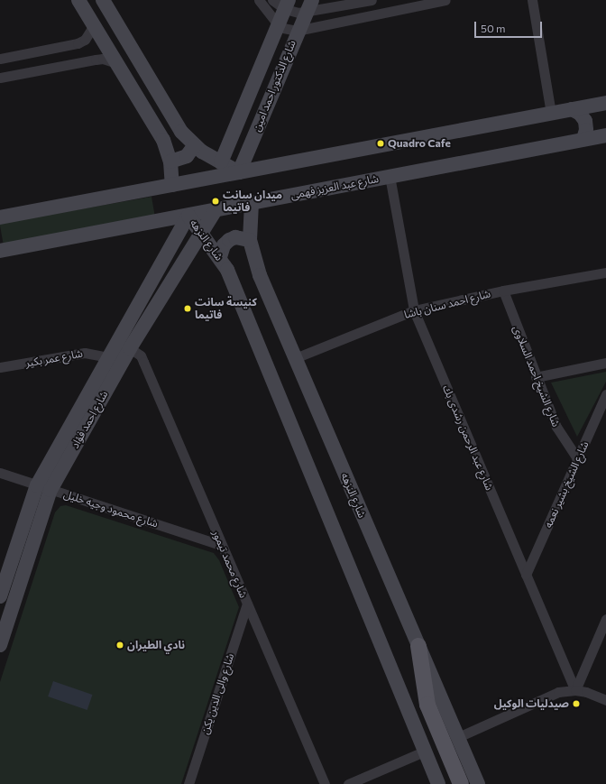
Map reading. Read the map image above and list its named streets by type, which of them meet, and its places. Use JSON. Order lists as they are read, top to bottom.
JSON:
{
  "streets": {
    "main road": [
      "شارع الدكتور احمد امين",
      "شارع عبد العزيز فهمى",
      "شارع النزهه",
      "شارع احمد فؤاد"
    ],
    "street": [
      "شارع احمد سنان باشا",
      "شارع عمر بكير",
      "شارع الشيخ احمد السلاوى",
      "شارع عبد الرحمن رشدى بك",
      "شارع الشيخ بشير نعمه",
      "شارع محمود وجيه خليل",
      "شارع محمد تيمور",
      "شارع والى الدين يكن"
    ]
  },
  "crossings": [
    ["شارع عبد العزيز فهمى", "شارع النزهه"],
    ["شارع عبد العزيز فهمى", "شارع احمد فؤاد"],
    ["شارع عبد العزيز فهمى", "شارع عبد الرحمن رشدى بك"],
    ["شارع النزهه", "شارع احمد سنان باشا"],
    ["شارع النزهه", "شارع احمد فؤاد"],
    ["شارع احمد سنان باشا", "شارع الشيخ احمد السلاوى"],
    ["شارع احمد سنان باشا", "شارع عبد الرحمن رشدى بك"],
    ["شارع عمر بكير", "شارع احمد فؤاد"],
    ["شارع الشيخ احمد السلاوى", "شارع الشيخ بشير نعمه"],
    ["شارع احمد فؤاد", "شارع محمود وجيه خليل"],
    ["شارع احمد فؤاد", "شارع محمد تيمور"],
    ["شارع عبد الرحمن رشدى بك", "شارع الشيخ بشير نعمه"],
    ["شارع محمود وجيه خليل", "شارع محمد تيمور"],
    ["شارع محمد تيمور", "شارع والى الدين يكن"]
  ],
  "places": [
    "Quadro Cafe",
    "ميدان سانت فاتيما",
    "كنيسة سانت فاتيما",
    "نادي الطيران",
    "صيدليات الوكيل"
  ],
  "scale_bar": "50 m"
}
